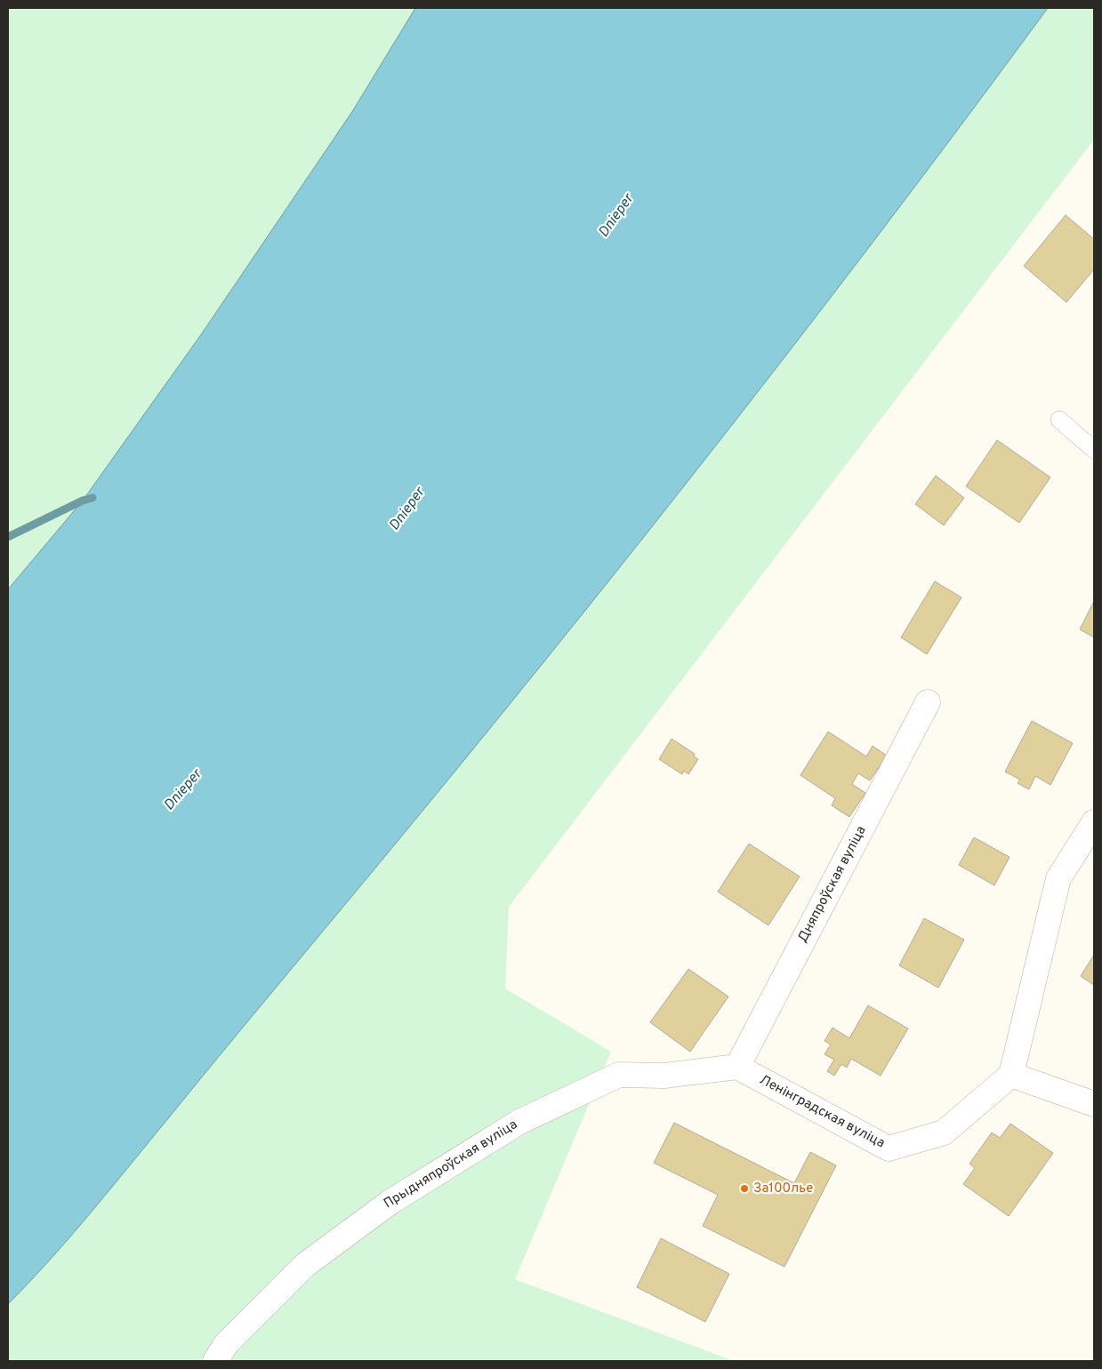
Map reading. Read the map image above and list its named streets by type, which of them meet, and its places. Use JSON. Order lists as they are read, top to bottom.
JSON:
{
  "streets": {
    "street": ["Дняпроўская вуліца", "Ленінградская вуліца", "Прыдняпроўская вуліца"]
  },
  "crossings": [
    ["Дняпроўская вуліца", "Ленінградская вуліца"],
    ["Дняпроўская вуліца", "Прыдняпроўская вуліца"],
    ["Ленінградская вуліца", "Прыдняпроўская вуліца"]
  ],
  "water": ["Dnieper"],
  "places": ["За100лье"]
}
